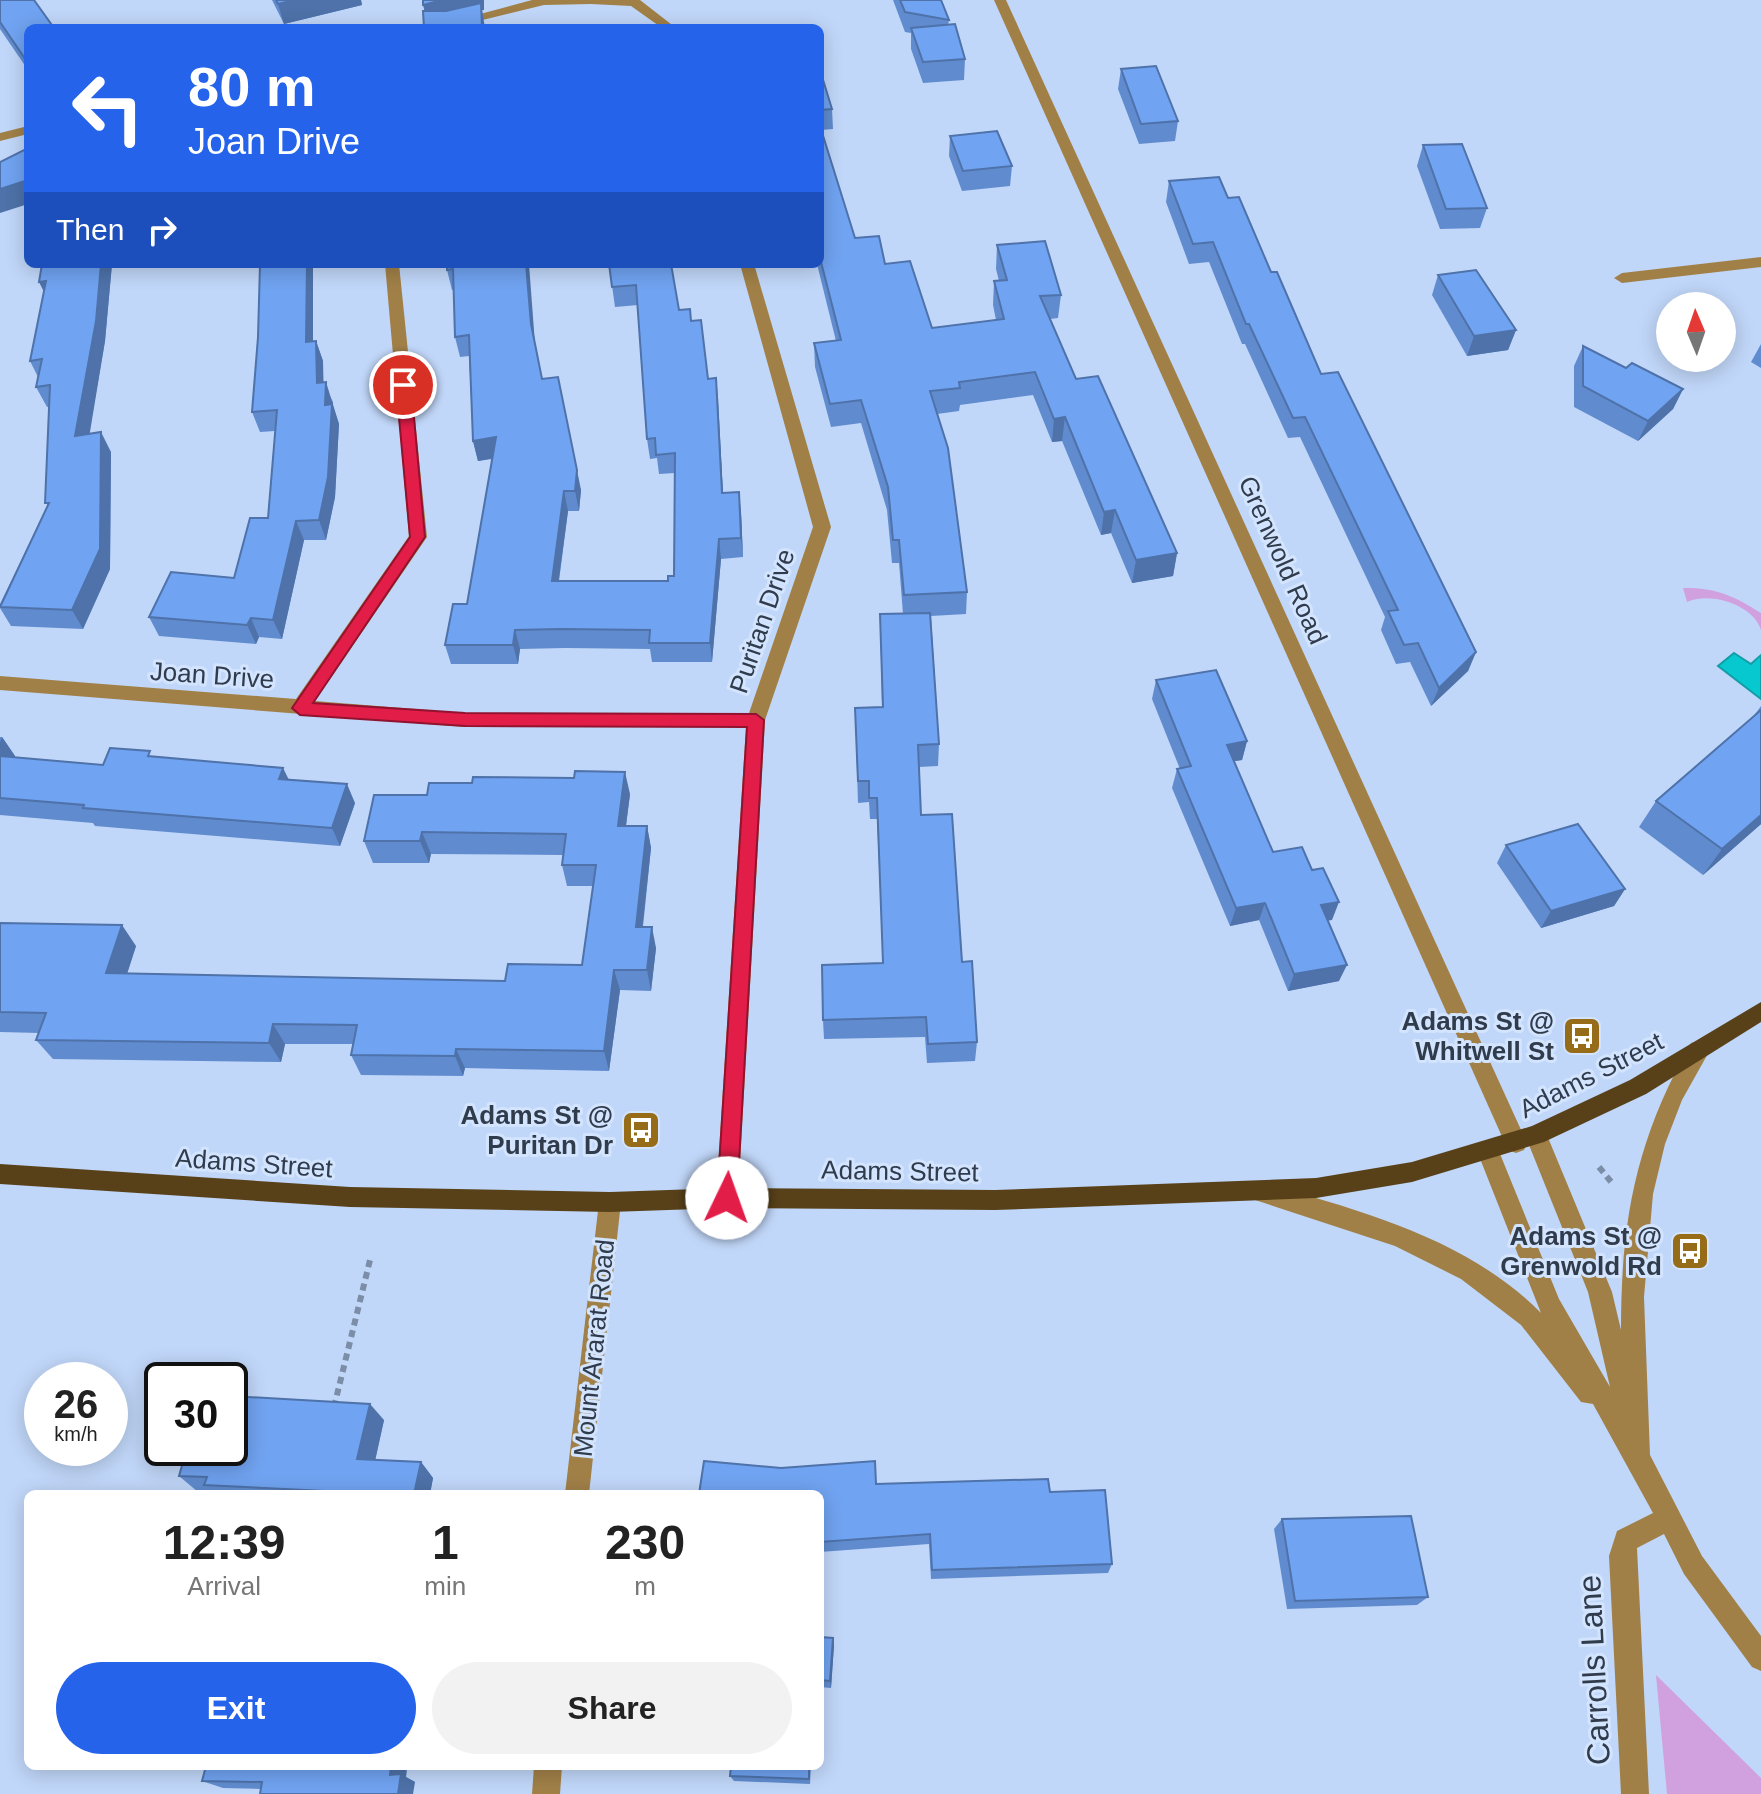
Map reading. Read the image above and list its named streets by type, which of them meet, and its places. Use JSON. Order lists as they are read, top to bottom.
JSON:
{
  "streets": {
    "main road": ["Adams Street"],
    "street": [
      "Grenwold Road",
      "Puritan Drive",
      "Joan Drive",
      "Mount Ararat Road",
      "Carrolls Lane"
    ]
  },
  "crossings": [
    ["Grenwold Road", "Adams Street"],
    ["Puritan Drive", "Joan Drive"],
    ["Puritan Drive", "Adams Street"],
    ["Adams Street", "Mount Ararat Road"]
  ],
  "places": {
    "bus stop": ["Adams St @ Whitwell St", "Adams St @ Puritan Dr", "Adams St @ Grenwold Rd"]
  },
  "north": "top",
  "page": {
    "turn": ["80 m", "Joan Drive"],
    "then": "Then",
    "speed": "26 km/h",
    "limit": "30",
    "eta": [
      "12:39",
      "Arrival",
      "1",
      "min",
      "230",
      "m"
    ],
    "buttons": ["Exit", "Share"]
  }
}
